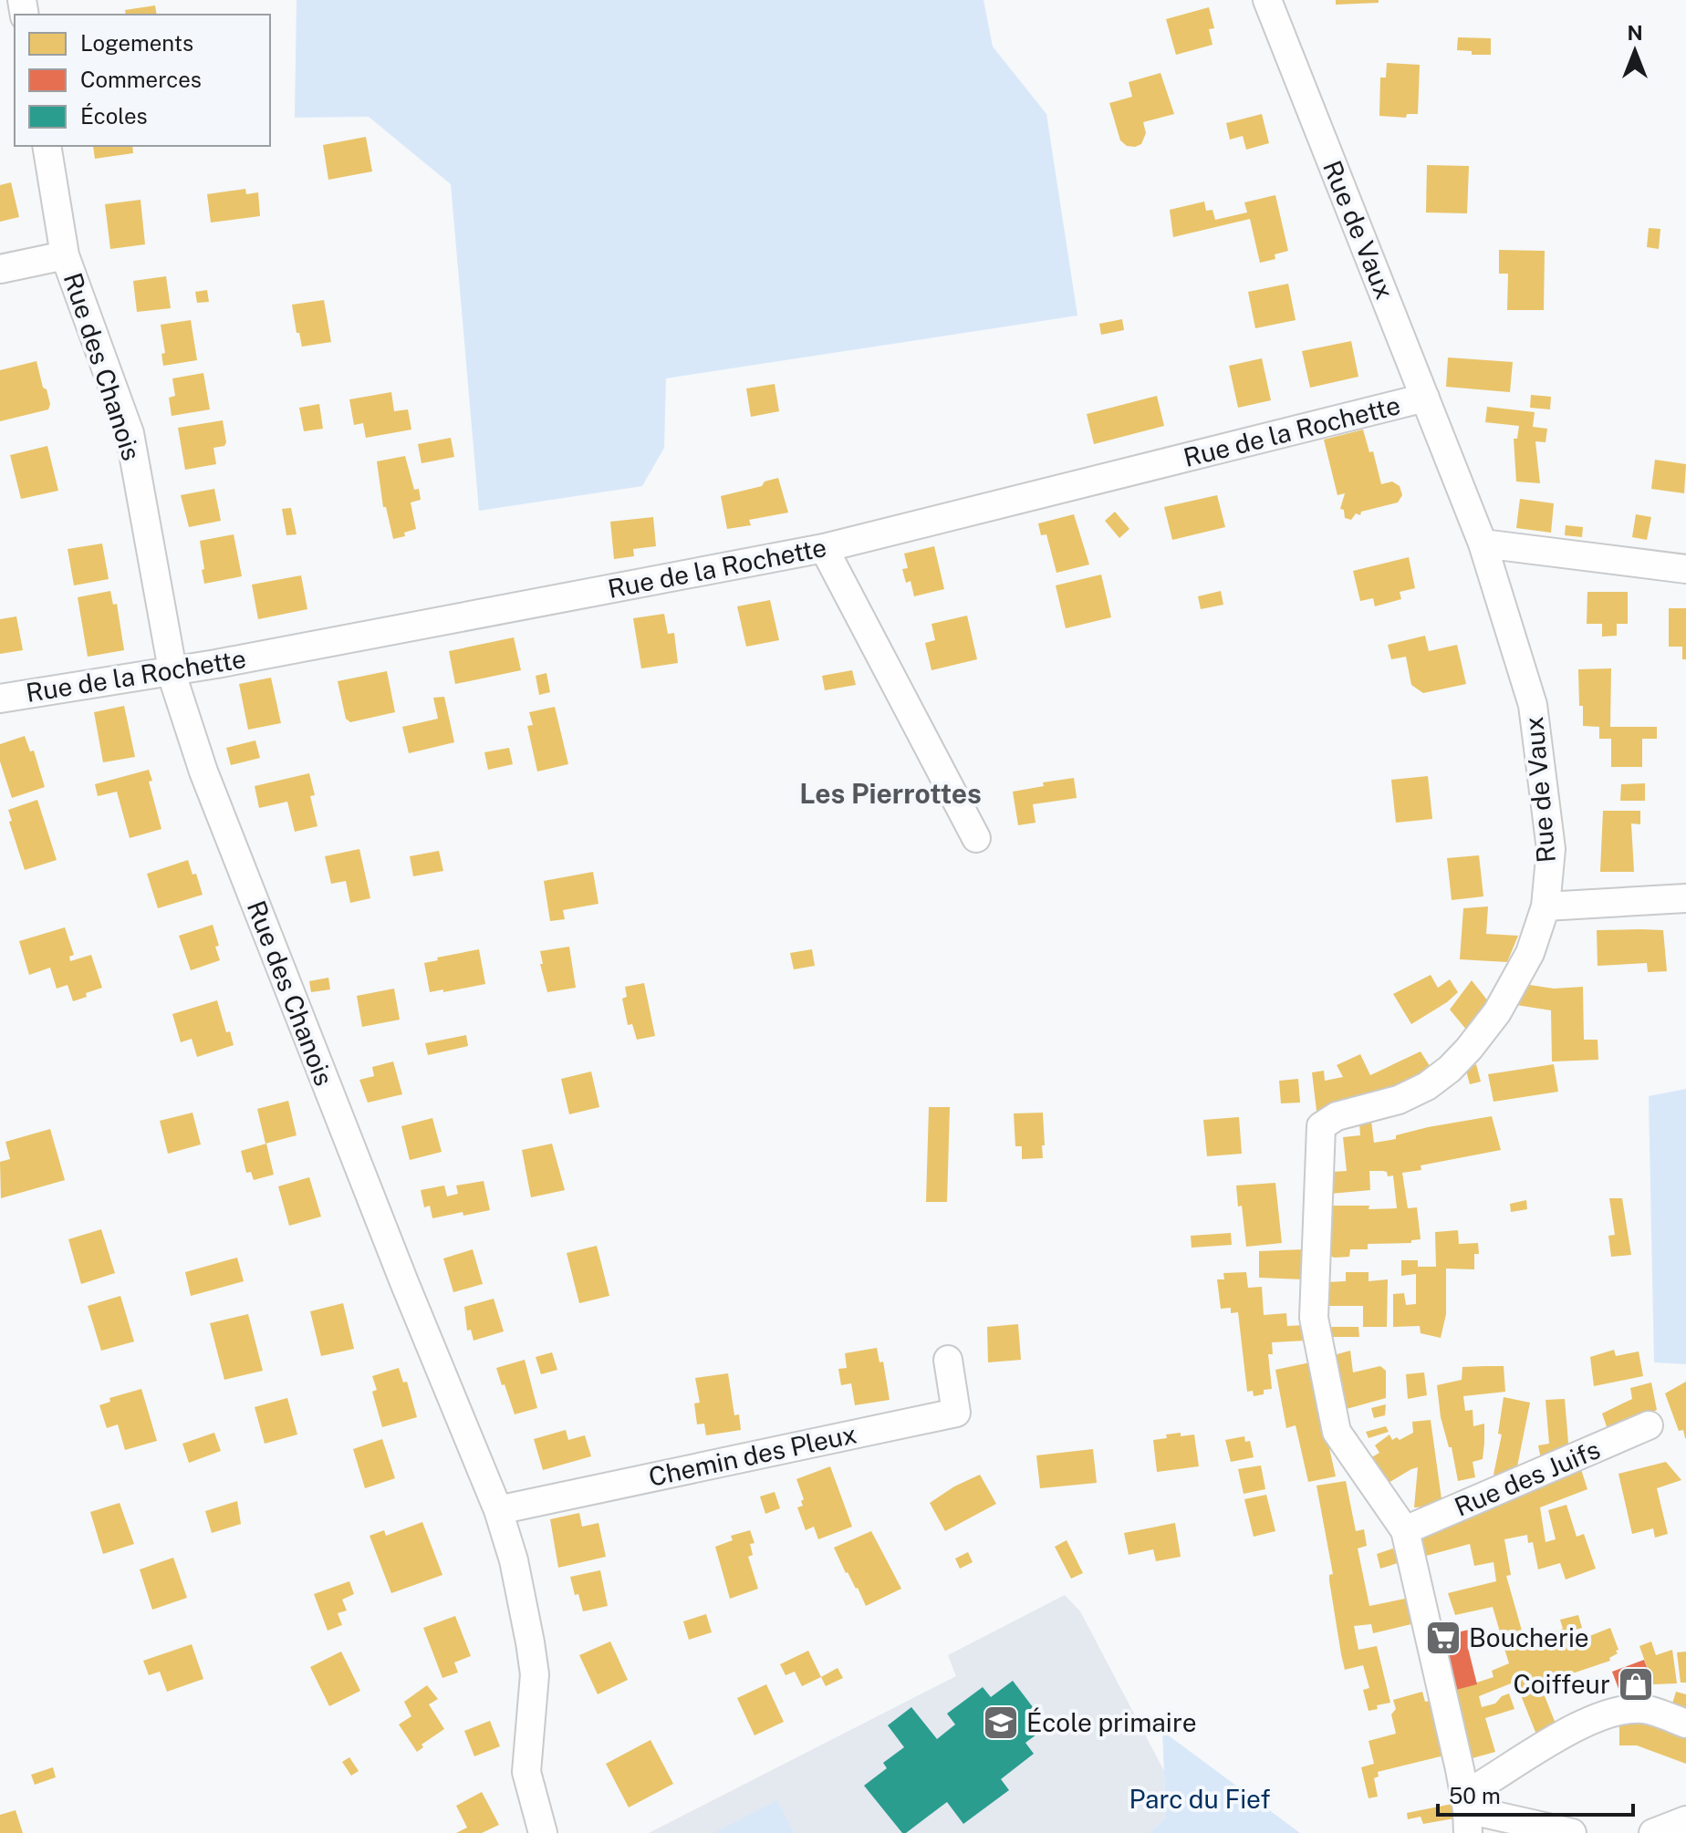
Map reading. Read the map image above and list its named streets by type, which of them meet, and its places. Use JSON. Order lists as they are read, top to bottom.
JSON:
{
  "streets": {
    "street": [
      "Rue de Vaux",
      "Rue des Chanois",
      "Rue de la Rochette",
      "Chemin des Pleux",
      "Rue des Juifs"
    ]
  },
  "crossings": [
    ["Rue de Vaux", "Rue de la Rochette"],
    ["Rue de Vaux", "Rue des Juifs"],
    ["Rue des Chanois", "Rue de la Rochette"],
    ["Rue des Chanois", "Chemin des Pleux"]
  ],
  "districts": ["Les Pierrottes"],
  "parks": ["Parc du Fief"],
  "places": {
    "supermarket": ["Boucherie"],
    "shop": ["Coiffeur"],
    "school or university": ["École primaire"]
  },
  "legend": ["Logements", "Commerces", "Écoles"],
  "scale_bar": "50 m",
  "north": "top"
}
